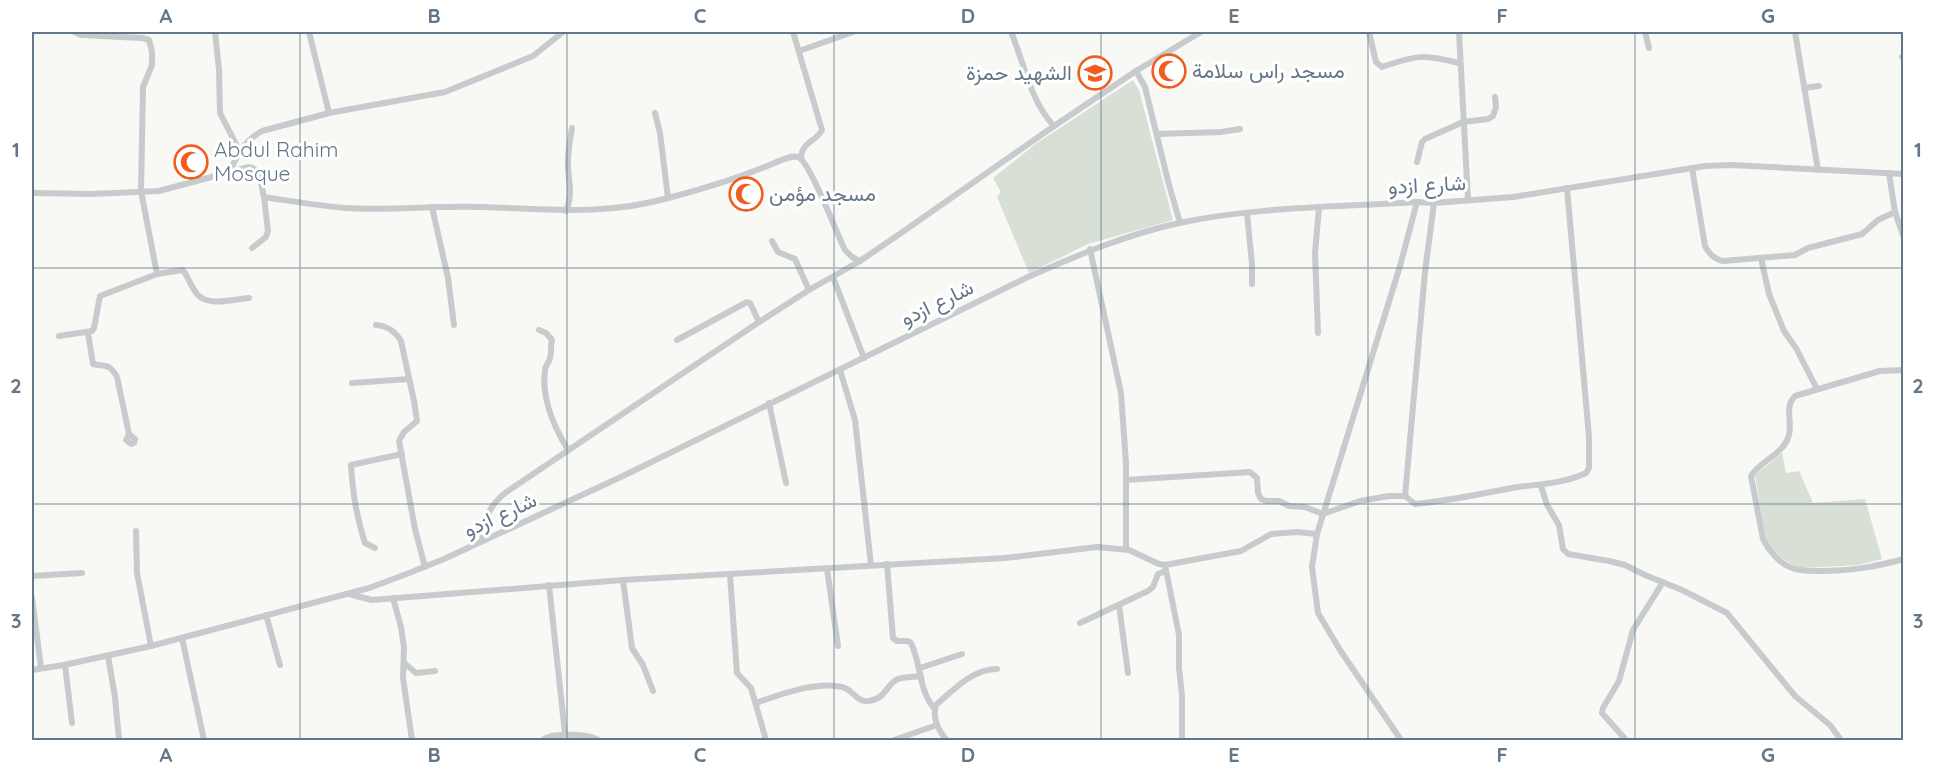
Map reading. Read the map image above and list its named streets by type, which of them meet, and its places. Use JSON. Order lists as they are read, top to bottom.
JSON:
{
  "streets": {
    "street": ["شارع ازدو"]
  },
  "places": {
    "mosque": ["مسجد راس سلامة", "Abdul Rahim Mosque", "مسجد مؤمن"],
    "school or university": ["الشهيد حمزة"]
  },
  "grid": {
    "columns": [
      "A",
      "B",
      "C",
      "D",
      "E",
      "F",
      "G"
    ],
    "rows": ["1", "2", "3"]
  }
}
